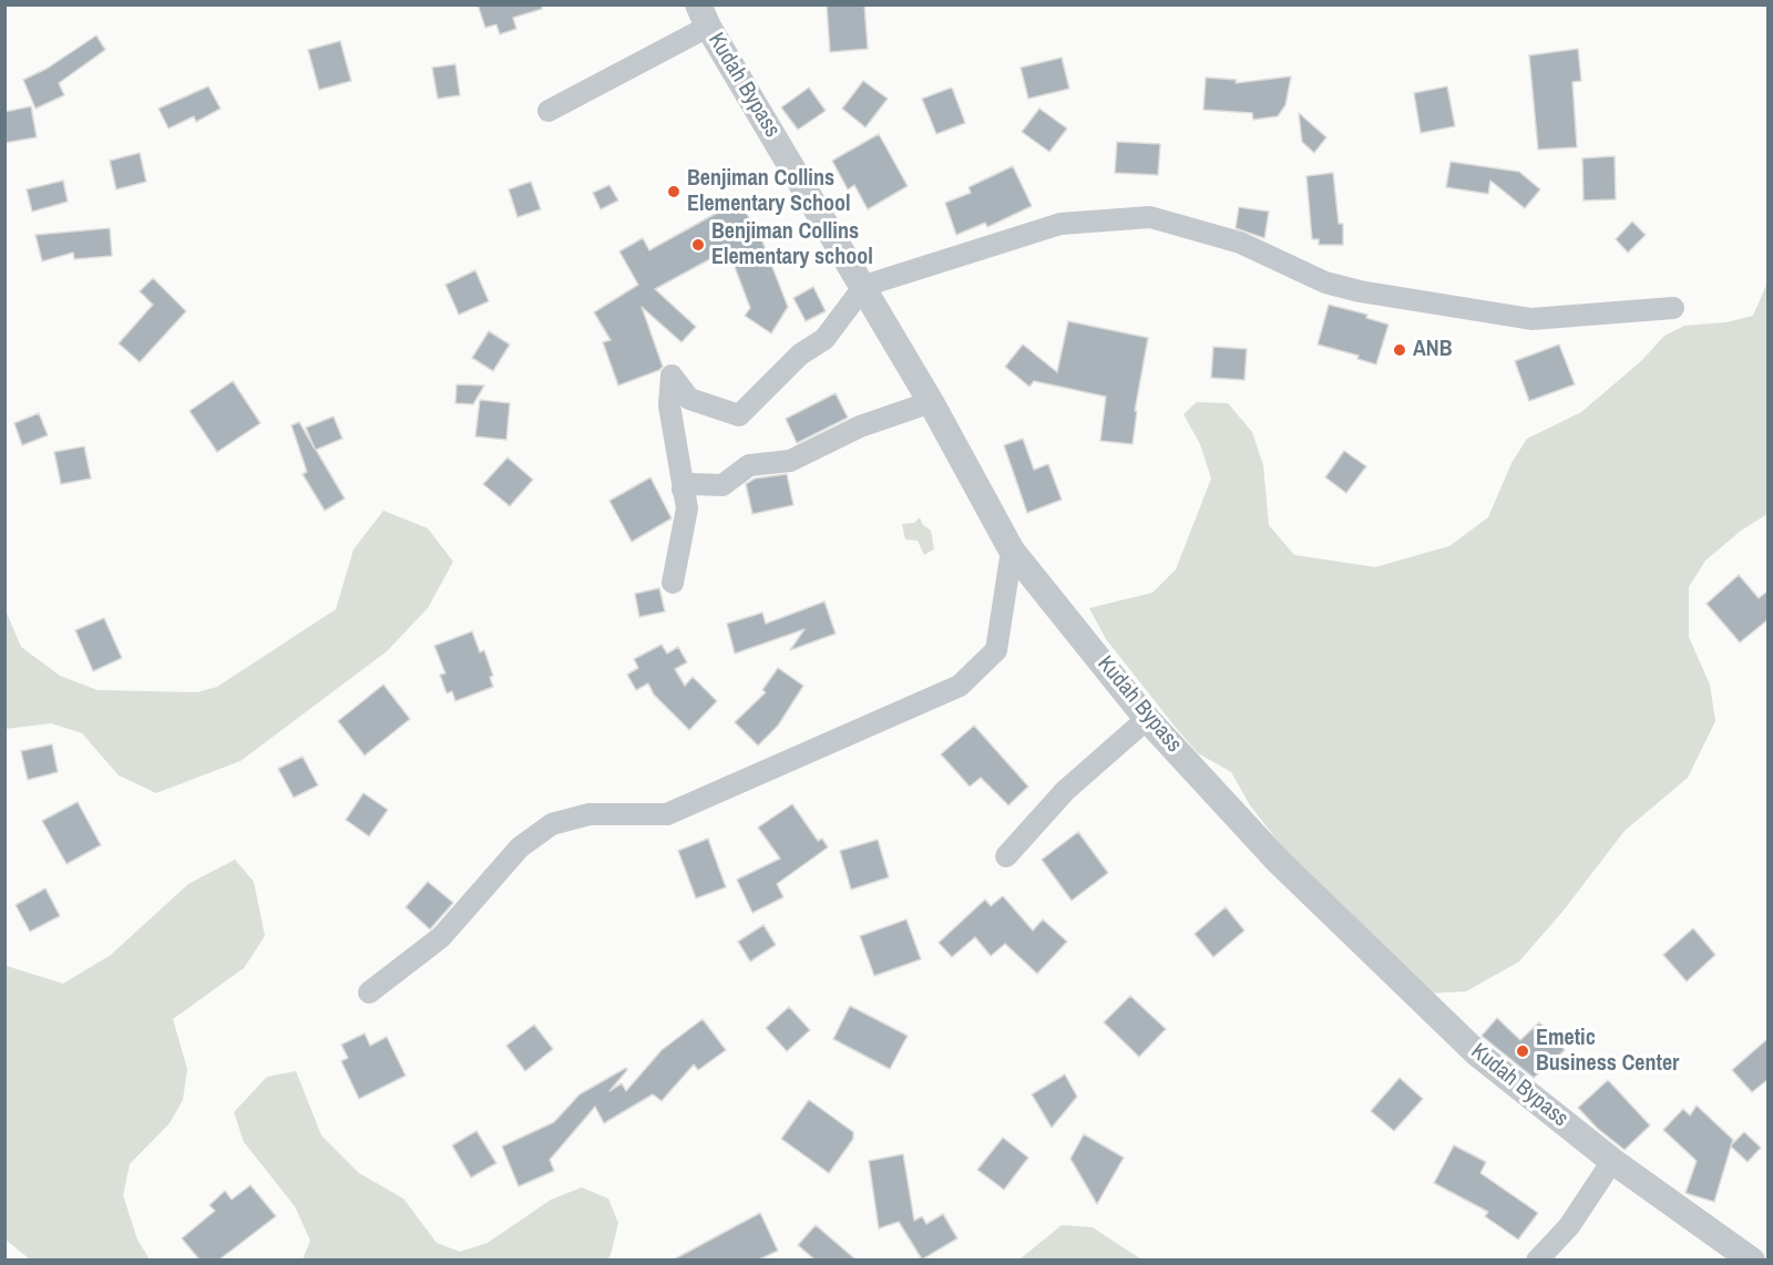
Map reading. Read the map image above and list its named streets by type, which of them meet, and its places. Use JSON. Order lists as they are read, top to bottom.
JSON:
{
  "streets": {
    "street": ["Kudah Bypass"]
  },
  "places": [
    "Benjiman Collins Elementary School",
    "Benjiman Collins Elementary school",
    "ANB",
    "Emetic Business Center"
  ]
}
